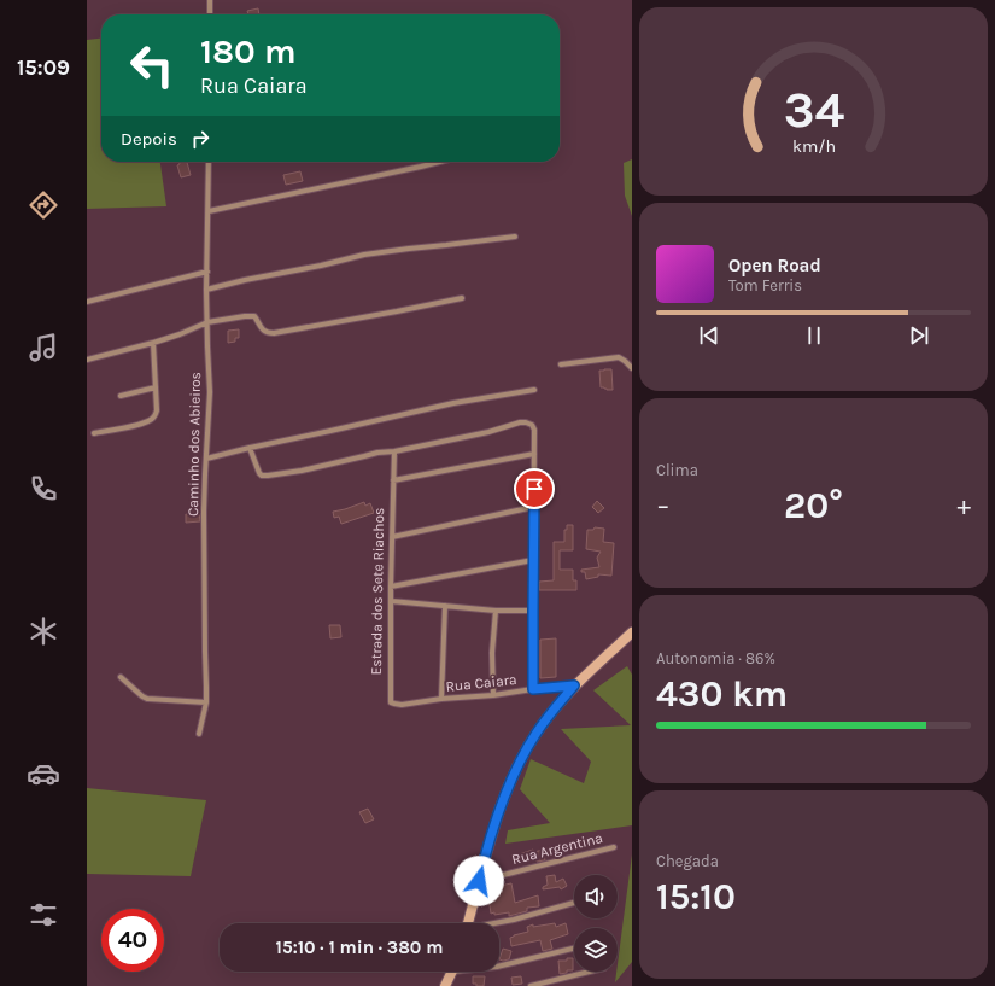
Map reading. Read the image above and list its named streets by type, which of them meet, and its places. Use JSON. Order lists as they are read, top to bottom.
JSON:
{
  "streets": {
    "street": [
      "Caminho dos Abieiros",
      "Estrada dos Sete Riachos",
      "Rua Caiara",
      "Rua Argentina"
    ]
  },
  "crossings": [
    ["Estrada dos Sete Riachos", "Rua Caiara"]
  ],
  "page": {
    "tabs": "15:09",
    "turn": ["180 m", "Rua Caiara"],
    "then": "Depois",
    "song": ["Open Road", "Tom Ferris"],
    "tile": [
      "Clima",
      ["Autonomia · 86%", "430 km"],
      ["Chegada", "15:10"]
    ],
    "heat": ["−", "20°", "+"],
    "limit": "40",
    "trip": "15:10 · 1 min · 380 m",
    "gauge": ["34", "km/h"]
  }
}
